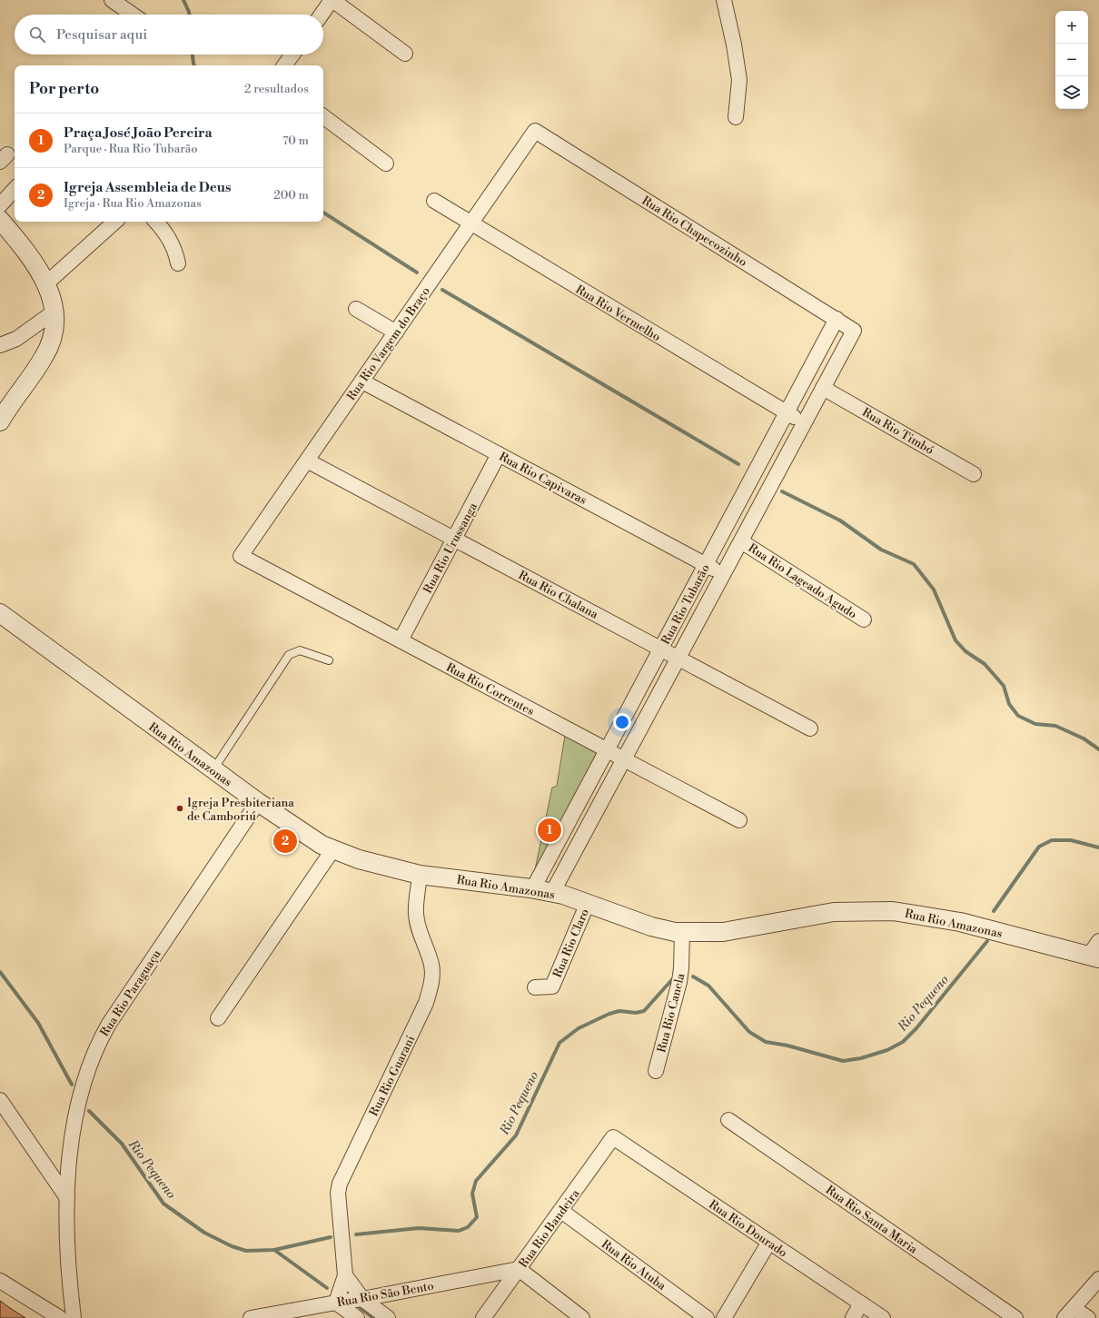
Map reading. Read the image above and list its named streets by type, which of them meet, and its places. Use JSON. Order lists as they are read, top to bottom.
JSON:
{
  "streets": {
    "street": [
      "Rua Rio Chapecozinho",
      "Rua Rio Vermelho",
      "Rua Rio Vargem do Braço",
      "Rua Rio Timbó",
      "Rua Rio Capivaras",
      "Rua Rio Urussanga",
      "Rua Rio Lageado Agudo",
      "Rua Rio Chalana",
      "Rua Rio Tubarão",
      "Rua Rio Correntes",
      "Rua Rio Amazonas",
      "Rua Rio Claro",
      "Rua Rio Paraguaçu",
      "Rua Rio Canela",
      "Rua Rio Guarani",
      "Rua Rio Santa Maria",
      "Rua Rio Bandeira",
      "Rua Rio Dourado",
      "Rua Rio Atuba",
      "Rua Rio São Bento"
    ]
  },
  "crossings": [
    ["Rua Rio Chapecozinho", "Rua Rio Vargem do Braço"],
    ["Rua Rio Chapecozinho", "Rua Rio Tubarão"],
    ["Rua Rio Vermelho", "Rua Rio Vargem do Braço"],
    ["Rua Rio Vermelho", "Rua Rio Tubarão"],
    ["Rua Rio Vargem do Braço", "Rua Rio Capivaras"],
    ["Rua Rio Vargem do Braço", "Rua Rio Chalana"],
    ["Rua Rio Vargem do Braço", "Rua Rio Correntes"],
    ["Rua Rio Timbó", "Rua Rio Tubarão"],
    ["Rua Rio Capivaras", "Rua Rio Urussanga"],
    ["Rua Rio Capivaras", "Rua Rio Tubarão"],
    ["Rua Rio Urussanga", "Rua Rio Chalana"],
    ["Rua Rio Urussanga", "Rua Rio Correntes"],
    ["Rua Rio Lageado Agudo", "Rua Rio Tubarão"],
    ["Rua Rio Chalana", "Rua Rio Tubarão"],
    ["Rua Rio Tubarão", "Rua Rio Correntes"],
    ["Rua Rio Tubarão", "Rua Rio Amazonas"],
    ["Rua Rio Amazonas", "Rua Rio Claro"],
    ["Rua Rio Amazonas", "Rua Rio Paraguaçu"],
    ["Rua Rio Amazonas", "Rua Rio Canela"],
    ["Rua Rio Amazonas", "Rua Rio Guarani"],
    ["Rua Rio Guarani", "Rua Rio São Bento"],
    ["Rua Rio Bandeira", "Rua Rio Dourado"],
    ["Rua Rio Bandeira", "Rua Rio Atuba"],
    ["Rua Rio Bandeira", "Rua Rio São Bento"]
  ],
  "water": ["Rio Pequeno"],
  "places": ["Igreja Presbiteriana de Camboriú"],
  "page": {
    "map_buttons": ["+", "−"],
    "search": "Pesquisar aqui",
    "heading": ["Por perto", "2 resultados"],
    "list": [
      {
        "mark": "1",
        "name": "Praça José João Pereira",
        "note": "Parque · Rua Rio Tubarão",
        "value": "70 m"
      },
      {
        "mark": "2",
        "name": "Igreja Assembleia de Deus",
        "note": "Igreja · Rua Rio Amazonas",
        "value": "200 m"
      }
    ],
    "pins": ["1", "2"]
  }
}
